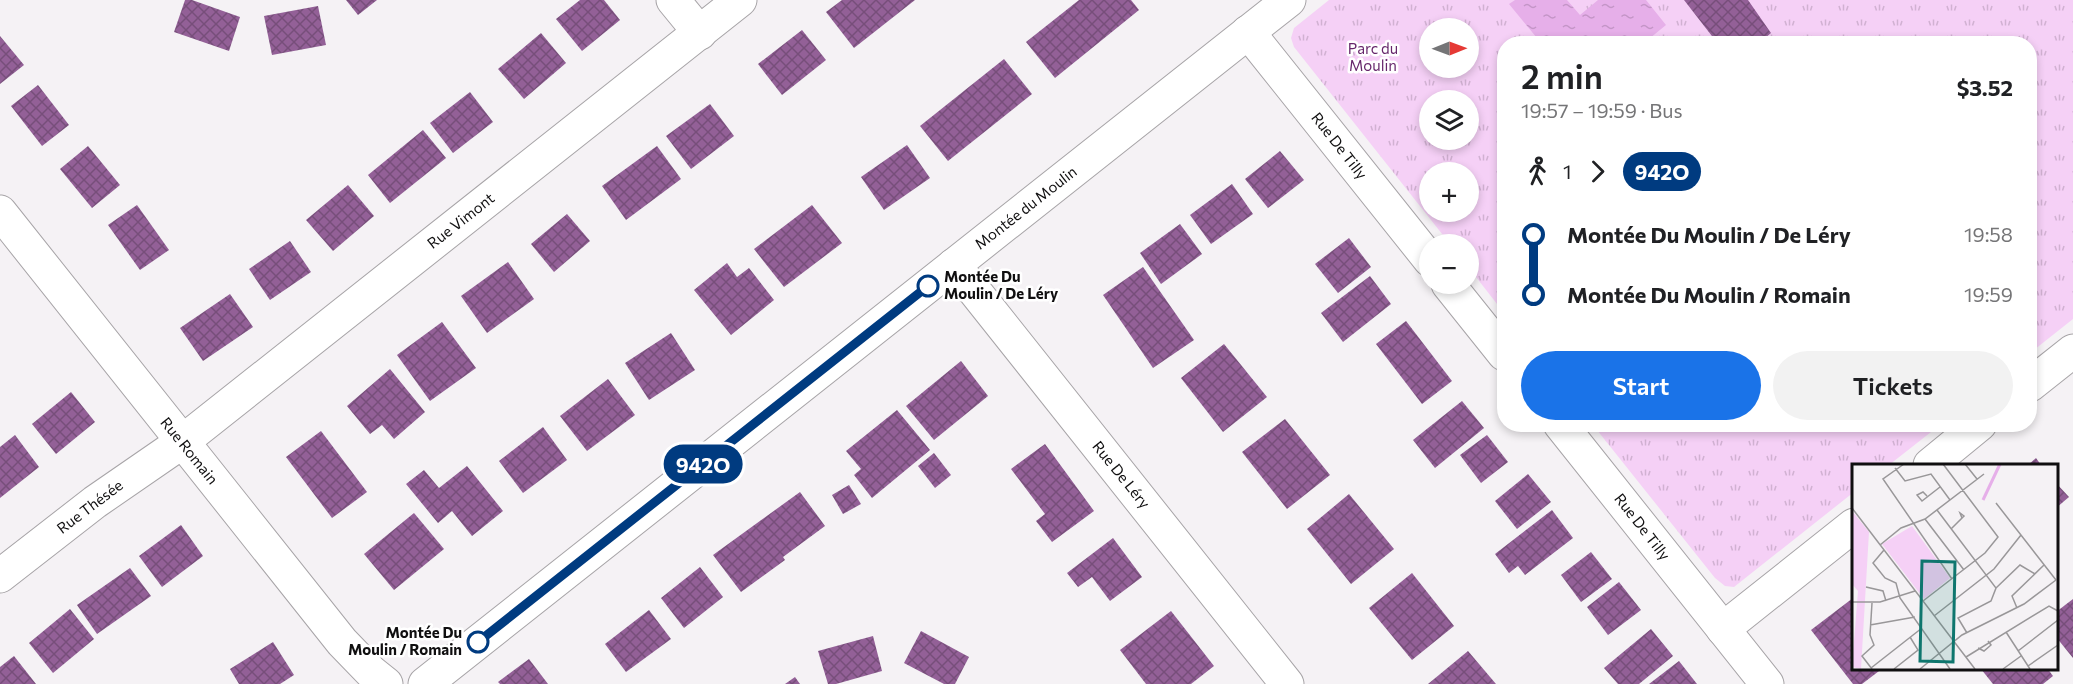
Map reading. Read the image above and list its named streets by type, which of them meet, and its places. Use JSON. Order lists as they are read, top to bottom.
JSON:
{
  "streets": {
    "street": [
      "Rue De Tilly",
      "Montée du Moulin",
      "Rue Vimont",
      "Rue Romain",
      "Rue De Léry",
      "Rue Thésée"
    ]
  },
  "crossings": [
    ["Rue De Tilly", "Montée du Moulin"],
    ["Montée du Moulin", "Rue De Léry"],
    ["Rue Vimont", "Rue Romain"],
    ["Rue Vimont", "Rue Thésée"],
    ["Rue Romain", "Rue Thésée"]
  ],
  "parks": ["Parc du Moulin"],
  "places": ["Montée Du Moulin / De Léry", "Montée Du Moulin / Romain"],
  "lines": ["bus line 942O"],
  "north": "right",
  "page": {
    "on_map": "942O",
    "map_buttons": ["+", "−"],
    "heading": ["2 min", "19:57 – 19:59 · Bus", "$3.52"],
    "legs": ["1", "942O"],
    "list": [
      {
        "name": "Montée Du Moulin / De Léry",
        "value": "19:58"
      },
      {
        "name": "Montée Du Moulin / Romain",
        "value": "19:59"
      }
    ],
    "buttons": ["Start", "Tickets"]
  }
}
